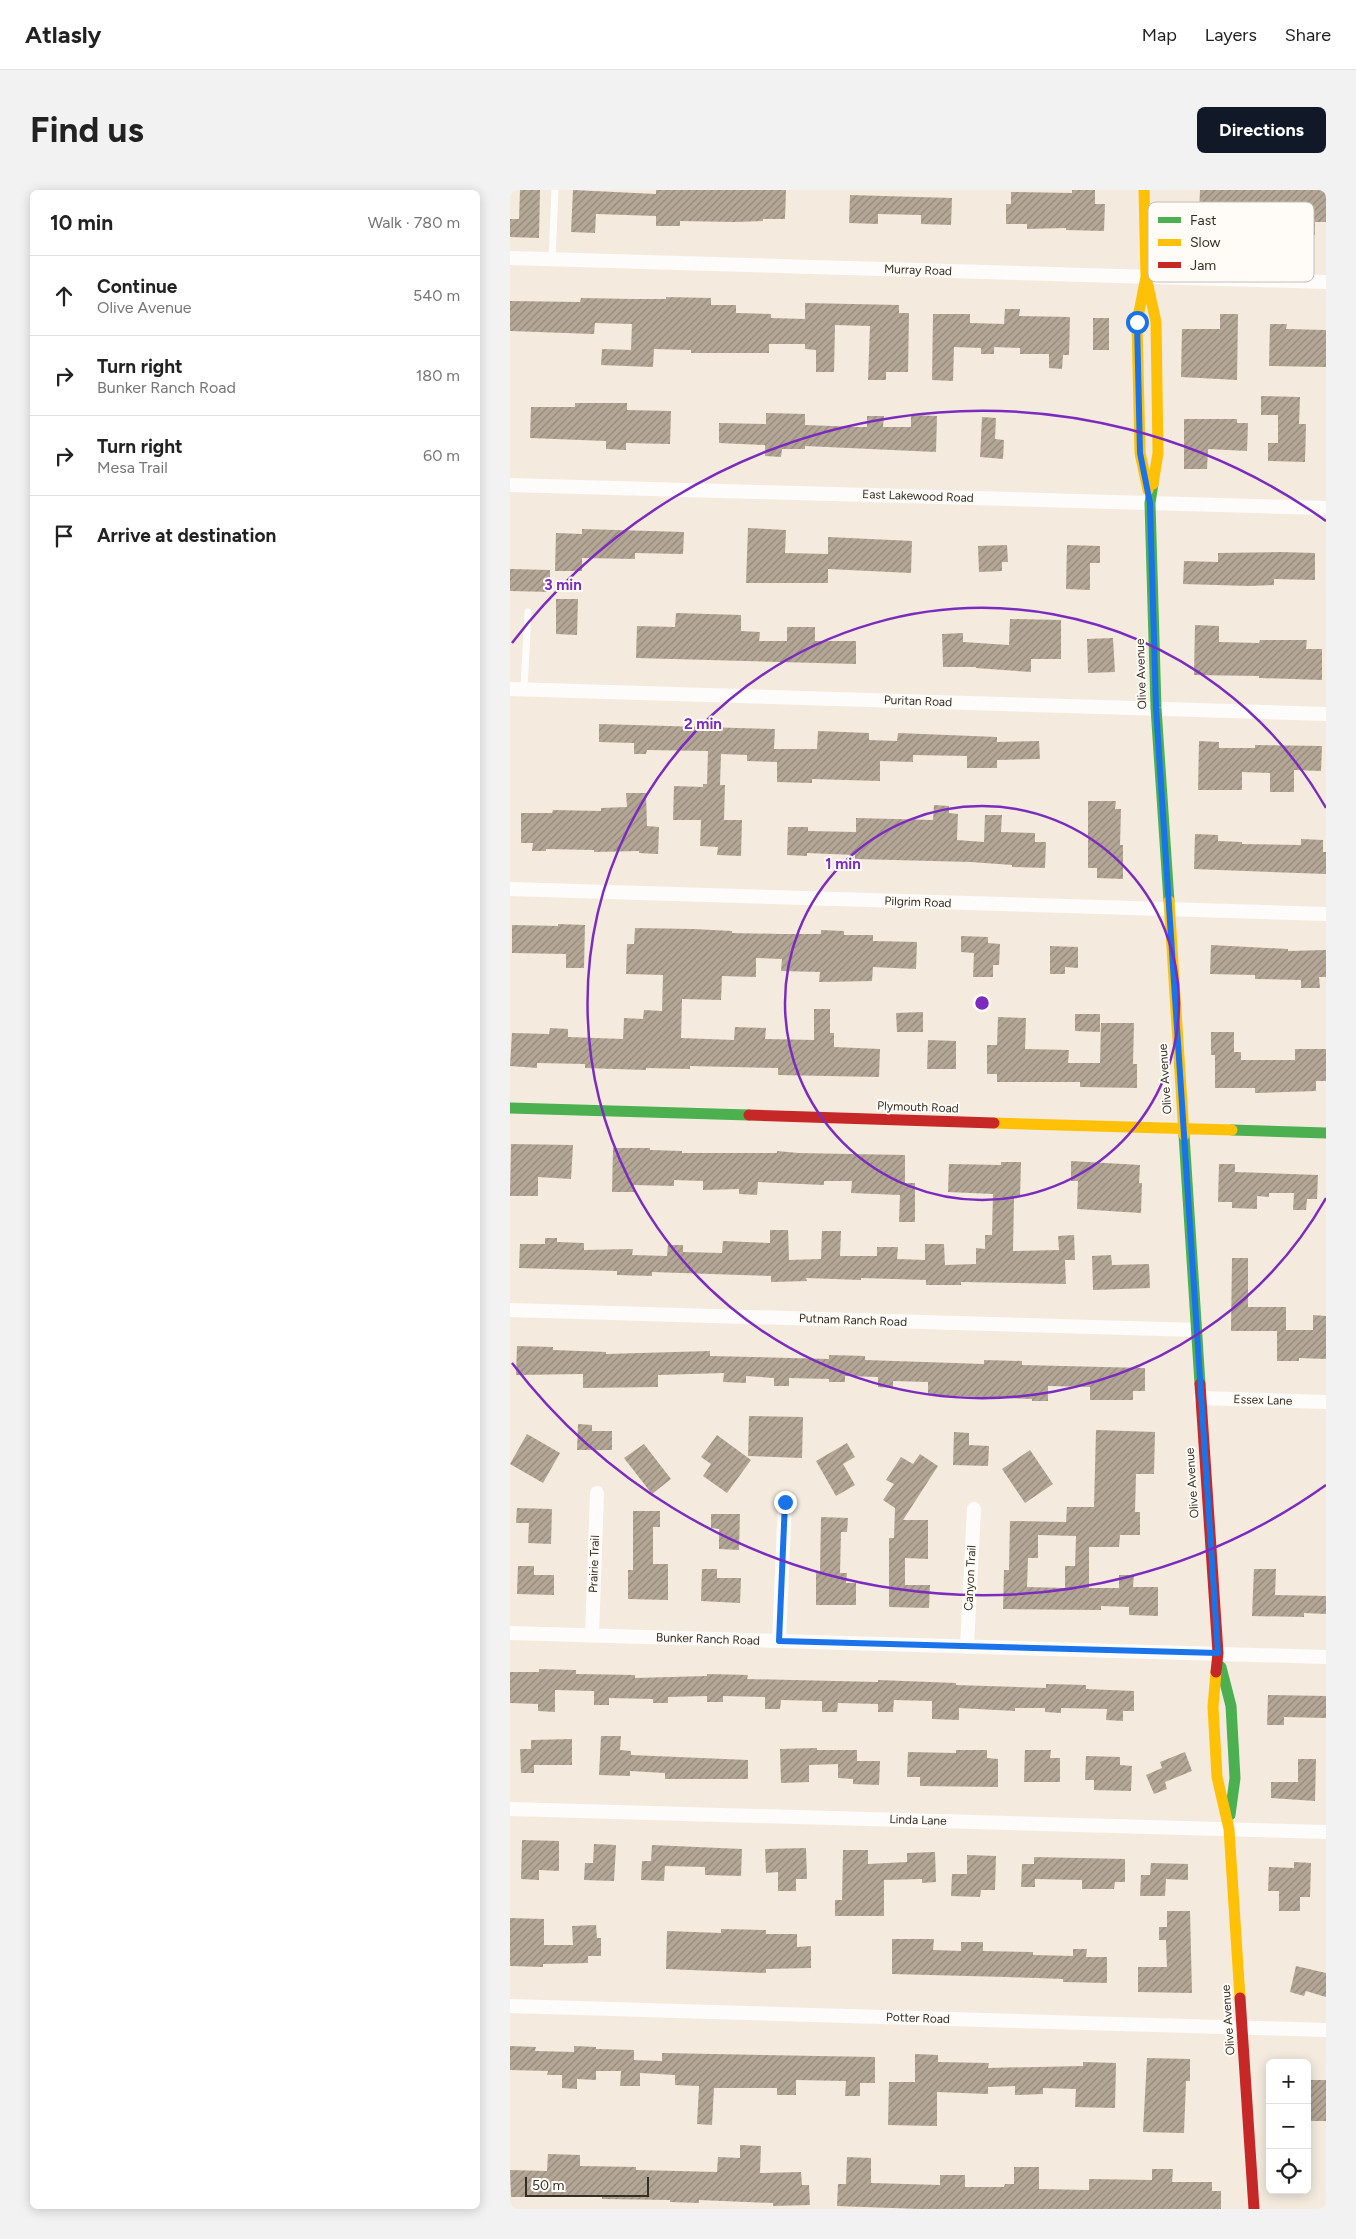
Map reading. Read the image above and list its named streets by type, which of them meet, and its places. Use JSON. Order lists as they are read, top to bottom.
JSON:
{
  "streets": {
    "street": [
      "Murray Road",
      "East Lakewood Road",
      "Olive Avenue",
      "Puritan Road",
      "Pilgrim Road",
      "Plymouth Road",
      "Putnam Ranch Road",
      "Essex Lane",
      "Prairie Trail",
      "Canyon Trail",
      "Bunker Ranch Road",
      "Linda Lane",
      "Potter Road"
    ]
  },
  "crossings": [
    ["Murray Road", "Olive Avenue"],
    ["East Lakewood Road", "Olive Avenue"],
    ["Olive Avenue", "Puritan Road"],
    ["Olive Avenue", "Pilgrim Road"],
    ["Olive Avenue", "Plymouth Road"],
    ["Olive Avenue", "Putnam Ranch Road"],
    ["Olive Avenue", "Essex Lane"],
    ["Olive Avenue", "Bunker Ranch Road"],
    ["Olive Avenue", "Linda Lane"],
    ["Olive Avenue", "Potter Road"],
    ["Prairie Trail", "Bunker Ranch Road"],
    ["Canyon Trail", "Bunker Ranch Road"]
  ],
  "legend": ["Fast", "Slow", "Jam"],
  "scale_bar": "50 m",
  "page": {
    "header": "Atlasly",
    "nav": ["Map", "Layers", "Share"],
    "buttons": "Directions",
    "title": "Find us",
    "heading": ["10 min", "Walk · 780 m"],
    "list": [
      ["Continue", "Olive Avenue", "540 m"],
      ["Turn right", "Bunker Ranch Road", "180 m"],
      ["Turn right", "Mesa Trail", "60 m"],
      "Arrive at destination"
    ],
    "map_buttons": ["+", "−"],
    "scale": "50 m"
  },
  "rings": ["3 min", "2 min", "1 min"]
}
